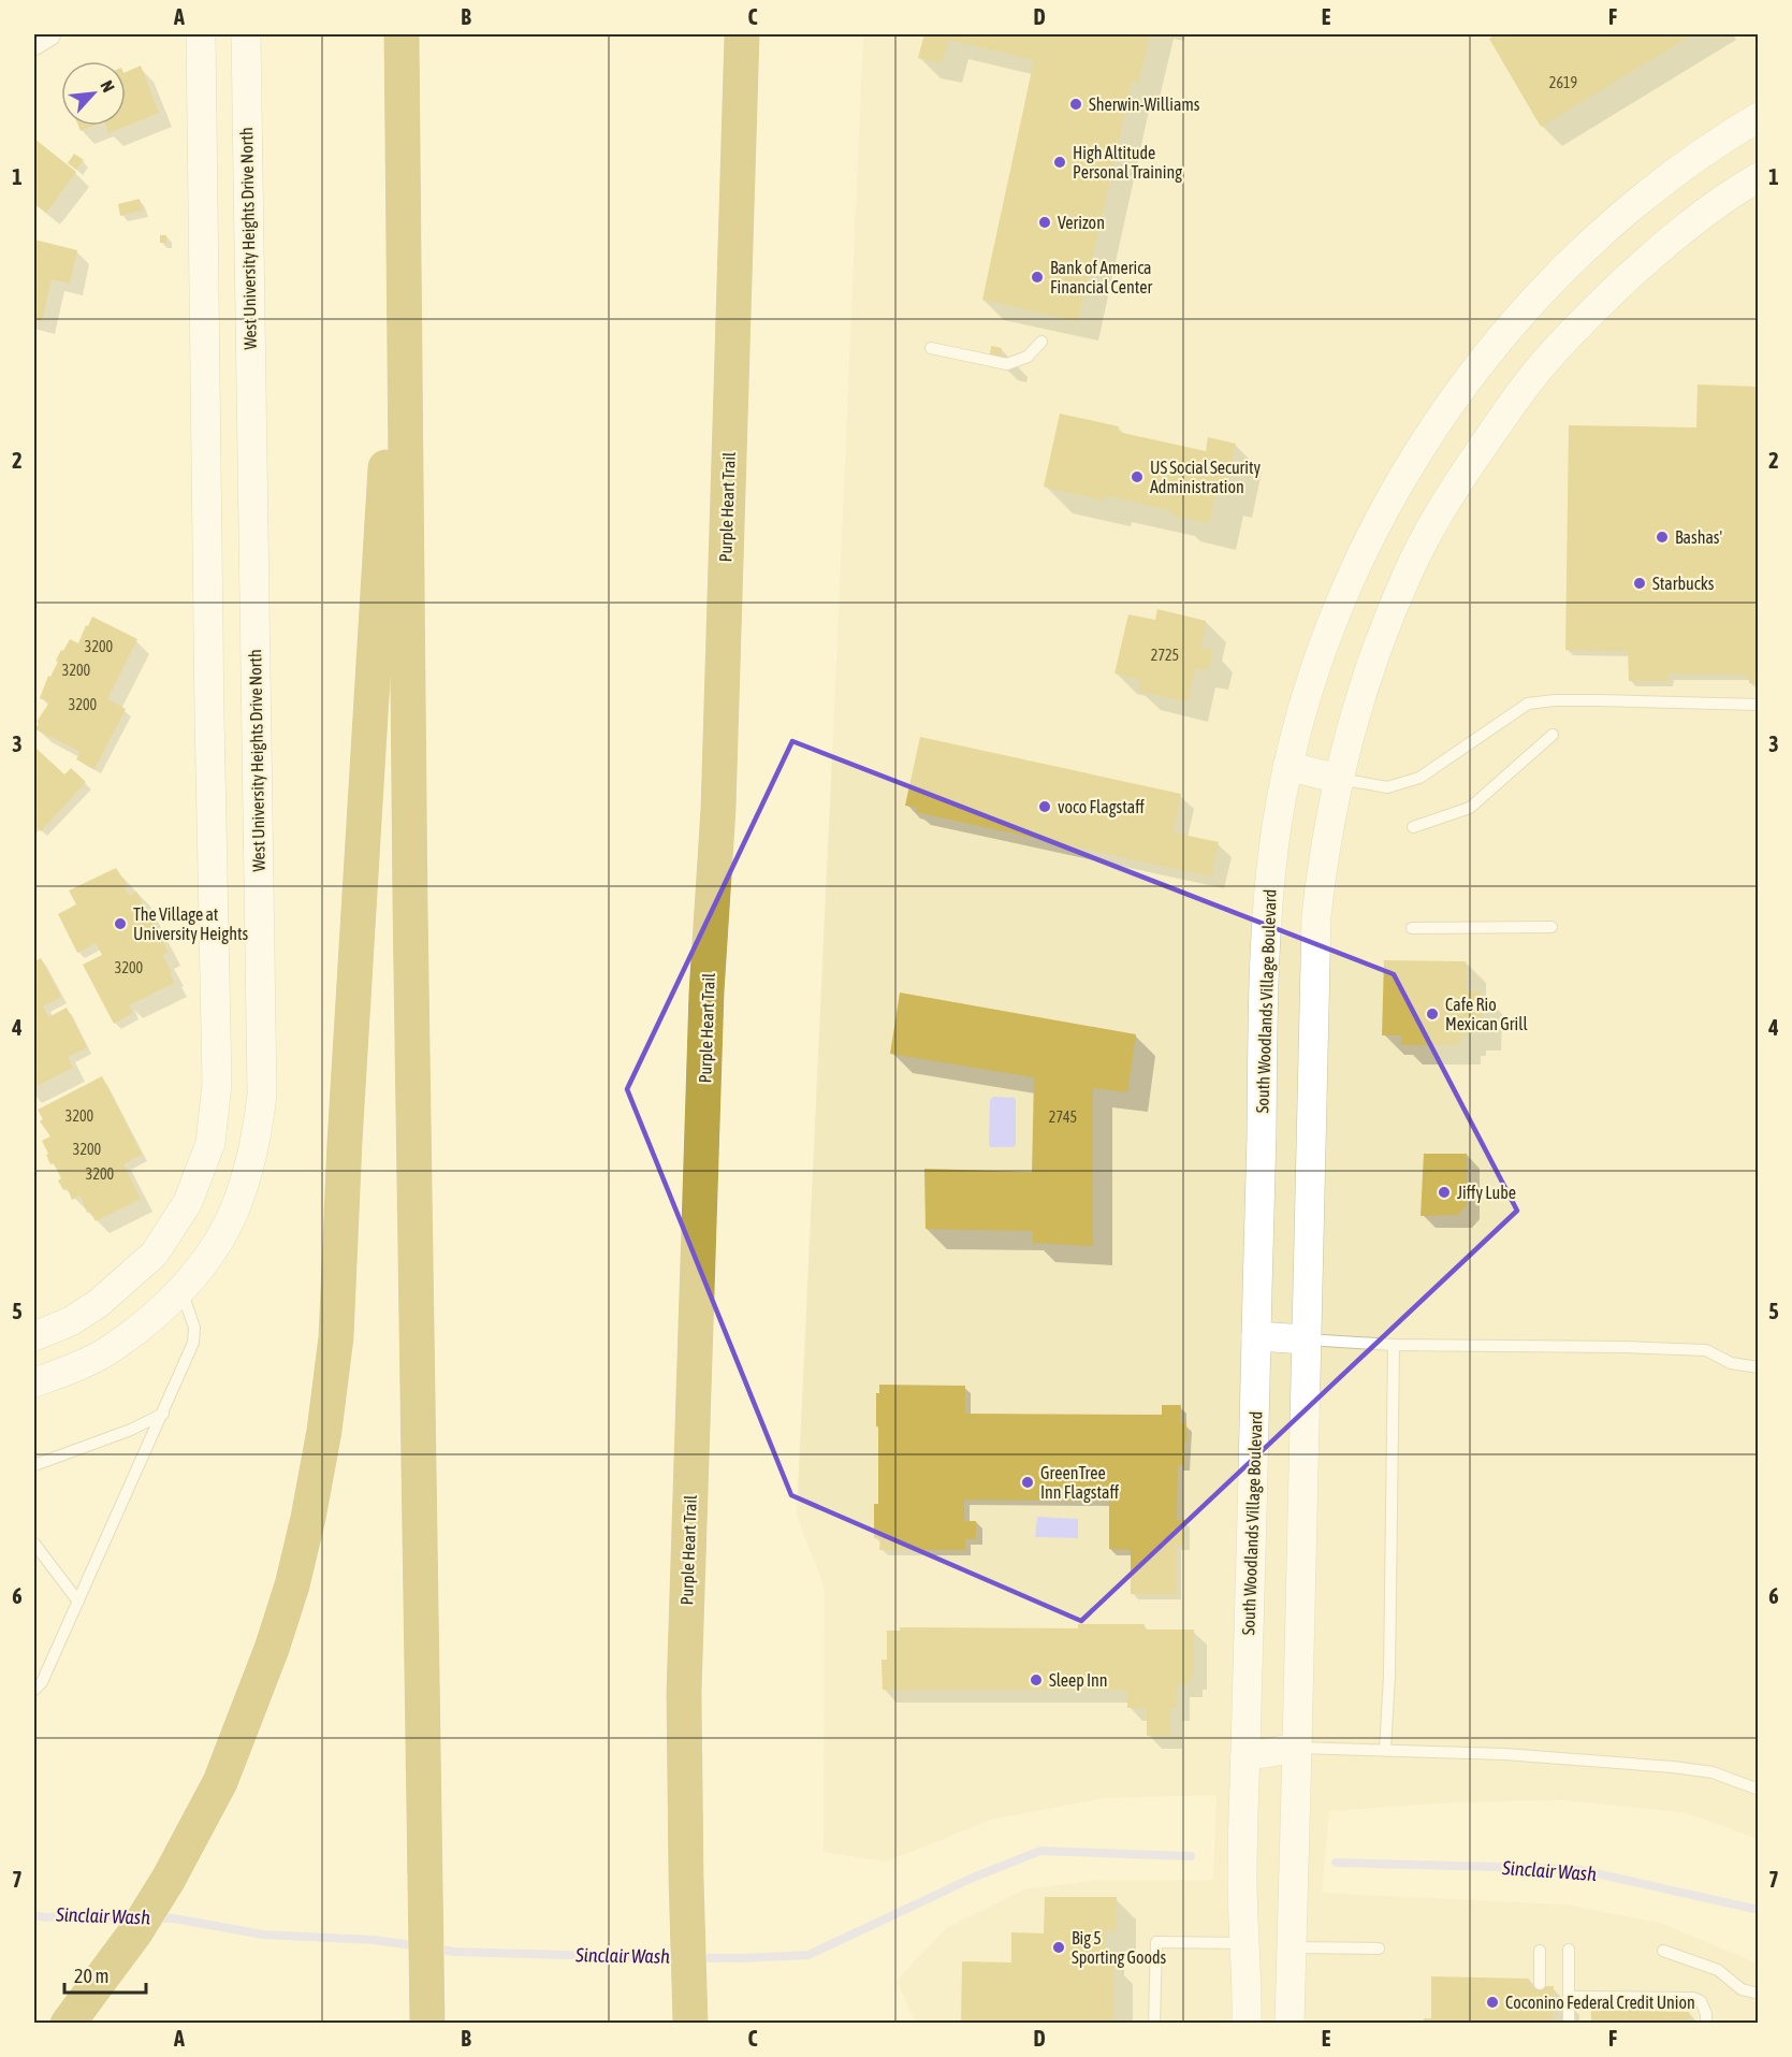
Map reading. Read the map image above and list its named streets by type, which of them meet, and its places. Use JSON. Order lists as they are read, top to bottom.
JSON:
{
  "streets": {
    "highway": ["Purple Heart Trail"],
    "street": ["West University Heights Drive North", "South Woodlands Village Boulevard"]
  },
  "water": ["Sinclair Wash"],
  "places": [
    "Sherwin-Williams",
    "High Altitude Personal Training",
    "Verizon",
    "Bank of America Financial Center",
    "US Social Security Administration",
    "Bashas'",
    "Starbucks",
    "voco Flagstaff",
    "The Village at University Heights",
    "Cafe Rio Mexican Grill",
    "Jiffy Lube",
    "GreenTree Inn Flagstaff",
    "Sleep Inn",
    "Big 5 Sporting Goods",
    "Coconino Federal Credit Union"
  ],
  "house_numbers": [
    "2619",
    "3200",
    "2725",
    "3200",
    "3200",
    "3200",
    "3200",
    "2745",
    "3200",
    "3200"
  ],
  "scale_bar": "20 m",
  "north": "top right",
  "grid": {
    "columns": [
      "A",
      "B",
      "C",
      "D",
      "E",
      "F"
    ],
    "rows": [
      "1",
      "2",
      "3",
      "4",
      "5",
      "6",
      "7"
    ]
  }
}
